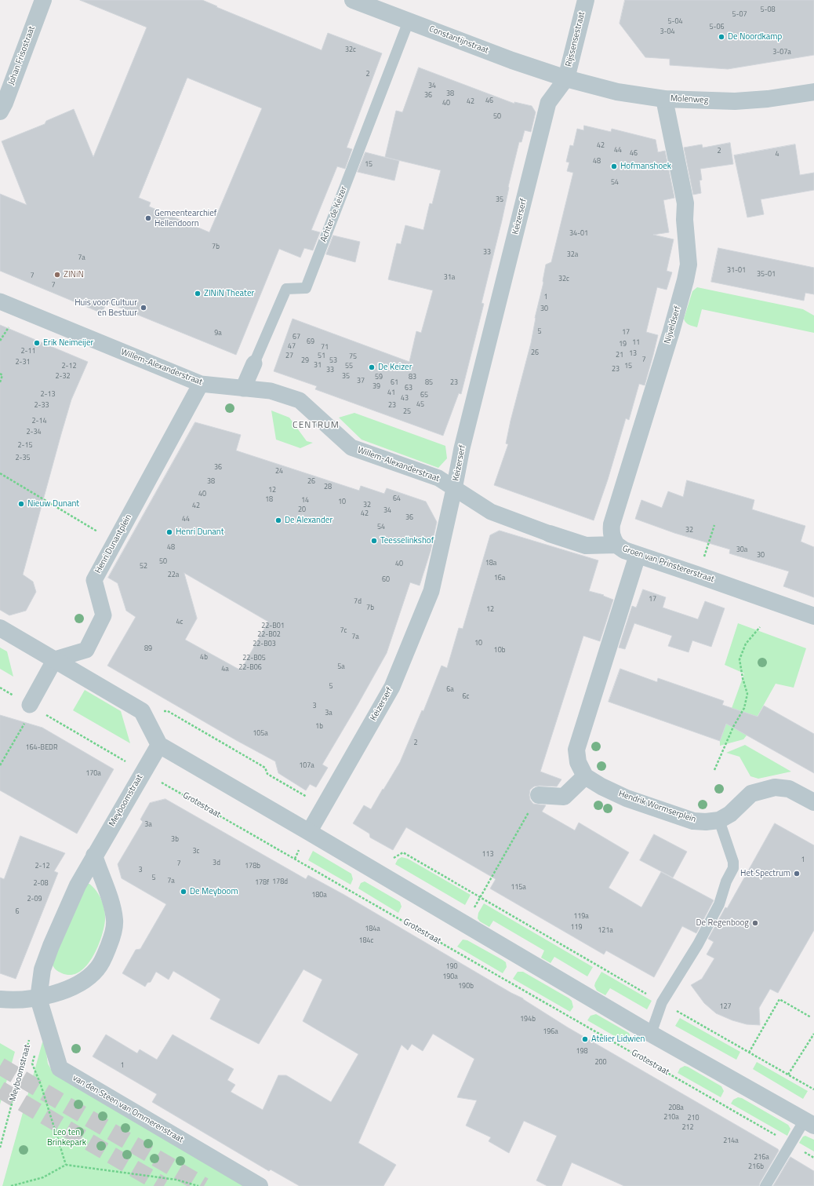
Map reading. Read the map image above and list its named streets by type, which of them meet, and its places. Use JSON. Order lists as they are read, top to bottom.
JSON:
{
  "streets": {
    "street": [
      "Rijssensestraat",
      "Constantijnstraat",
      "Johan Frisostraat",
      "Molenweg",
      "Achter de Keizer",
      "Keizerserf",
      "Nijveldserf",
      "Willem-Alexanderstraat",
      "Henri Dunantplein",
      "Groen van Prinstererstraat",
      "Meyboomstraat",
      "Hendrik Wormserplein",
      "van den Steen van Ommerenstraat"
    ],
    "path": ["Grotestraat"]
  },
  "crossings": [
    ["Rijssensestraat", "Constantijnstraat"],
    ["Rijssensestraat", "Molenweg"],
    ["Rijssensestraat", "Keizerserf"],
    ["Constantijnstraat", "Molenweg"],
    ["Constantijnstraat", "Achter de Keizer"],
    ["Constantijnstraat", "Keizerserf"],
    ["Molenweg", "Keizerserf"],
    ["Molenweg", "Nijveldserf"],
    ["Achter de Keizer", "Willem-Alexanderstraat"],
    ["Keizerserf", "Willem-Alexanderstraat"],
    ["Keizerserf", "Groen van Prinstererstraat"],
    ["Nijveldserf", "Groen van Prinstererstraat"],
    ["Willem-Alexanderstraat", "Henri Dunantplein"],
    ["Willem-Alexanderstraat", "Groen van Prinstererstraat"],
    ["Groen van Prinstererstraat", "Hendrik Wormserplein"],
    ["Meyboomstraat", "Grotestraat"],
    ["Meyboomstraat", "van den Steen van Ommerenstraat"]
  ],
  "districts": ["CENTRUM"],
  "parks": ["Leo ten Brinkepark"],
  "places": [
    "De Noordkamp",
    "Hofmanshoek",
    "Gemeentearchief Hellendoorn",
    "ZINiN",
    "ZINiN Theater",
    "Huis voor Cultuur en Bestuur",
    "Erik Neimeijer",
    "De Keizer",
    "Nieuw Dunant",
    "De Alexander",
    "Henri Dunant",
    "Teesselinkshof",
    "Het Spectrum",
    "De Meyboom",
    "De Regenboog",
    "Atelier Lidwien"
  ],
  "house_numbers": [
    "5-08",
    "5-07",
    "5-04",
    "5-06",
    "3-04",
    "32c",
    "3-07a",
    "2",
    "34",
    "38",
    "36",
    "46",
    "42",
    "40",
    "50",
    "42",
    "44",
    "2",
    "46",
    "4",
    "48",
    "15",
    "54",
    "35",
    "34-01",
    "7b",
    "33",
    "32a",
    "7a",
    "31-01",
    "35-01",
    "7",
    "31a",
    "32c",
    "7",
    "1",
    "30",
    "5",
    "17",
    "9a",
    "67",
    "69",
    "11",
    "19",
    "47",
    "71",
    "2-11",
    "26",
    "13",
    "21",
    "27",
    "51",
    "75",
    "7",
    "29",
    "53",
    "2-31",
    "31",
    "2-12",
    "55",
    "15",
    "23",
    "33",
    "2-32",
    "35",
    "59",
    "83",
    "37",
    "61",
    "85",
    "23",
    "39",
    "63",
    "41",
    "2-13",
    "65",
    "43",
    "45",
    "2-33",
    "23",
    "25",
    "2-14",
    "2-34",
    "2-15",
    "2-35",
    "36",
    "24",
    "38",
    "26",
    "28",
    "12",
    "40",
    "64",
    "18",
    "14",
    "10",
    "32",
    "42",
    "20",
    "34",
    "42",
    "36",
    "44",
    "54",
    "32",
    "48",
    "30a",
    "30",
    "50",
    "18a",
    "40",
    "52",
    "22a",
    "16a",
    "60",
    "17",
    "7d",
    "7b",
    "12",
    "4c",
    "22-B01",
    "7c",
    "22-B02",
    "7a",
    "10",
    "22-B03",
    "89",
    "10b",
    "4b",
    "22-B05",
    "5a",
    "22-B06",
    "4a",
    "5",
    "6a",
    "6c",
    "3",
    "3a",
    "1b",
    "105a",
    "2",
    "164-BEDR",
    "107a",
    "170a",
    "3a",
    "3b",
    "3c",
    "113",
    "1",
    "3d",
    "7",
    "2-12",
    "178b",
    "3",
    "5",
    "7a",
    "178d",
    "178f",
    "2-08",
    "115a",
    "180a",
    "2-09",
    "6",
    "119a",
    "119",
    "184a",
    "121a",
    "184c",
    "190",
    "190a",
    "190b",
    "127",
    "194b",
    "196a",
    "198",
    "200",
    "1",
    "208a",
    "210a",
    "210",
    "212",
    "214a",
    "216a",
    "216b"
  ]
}
